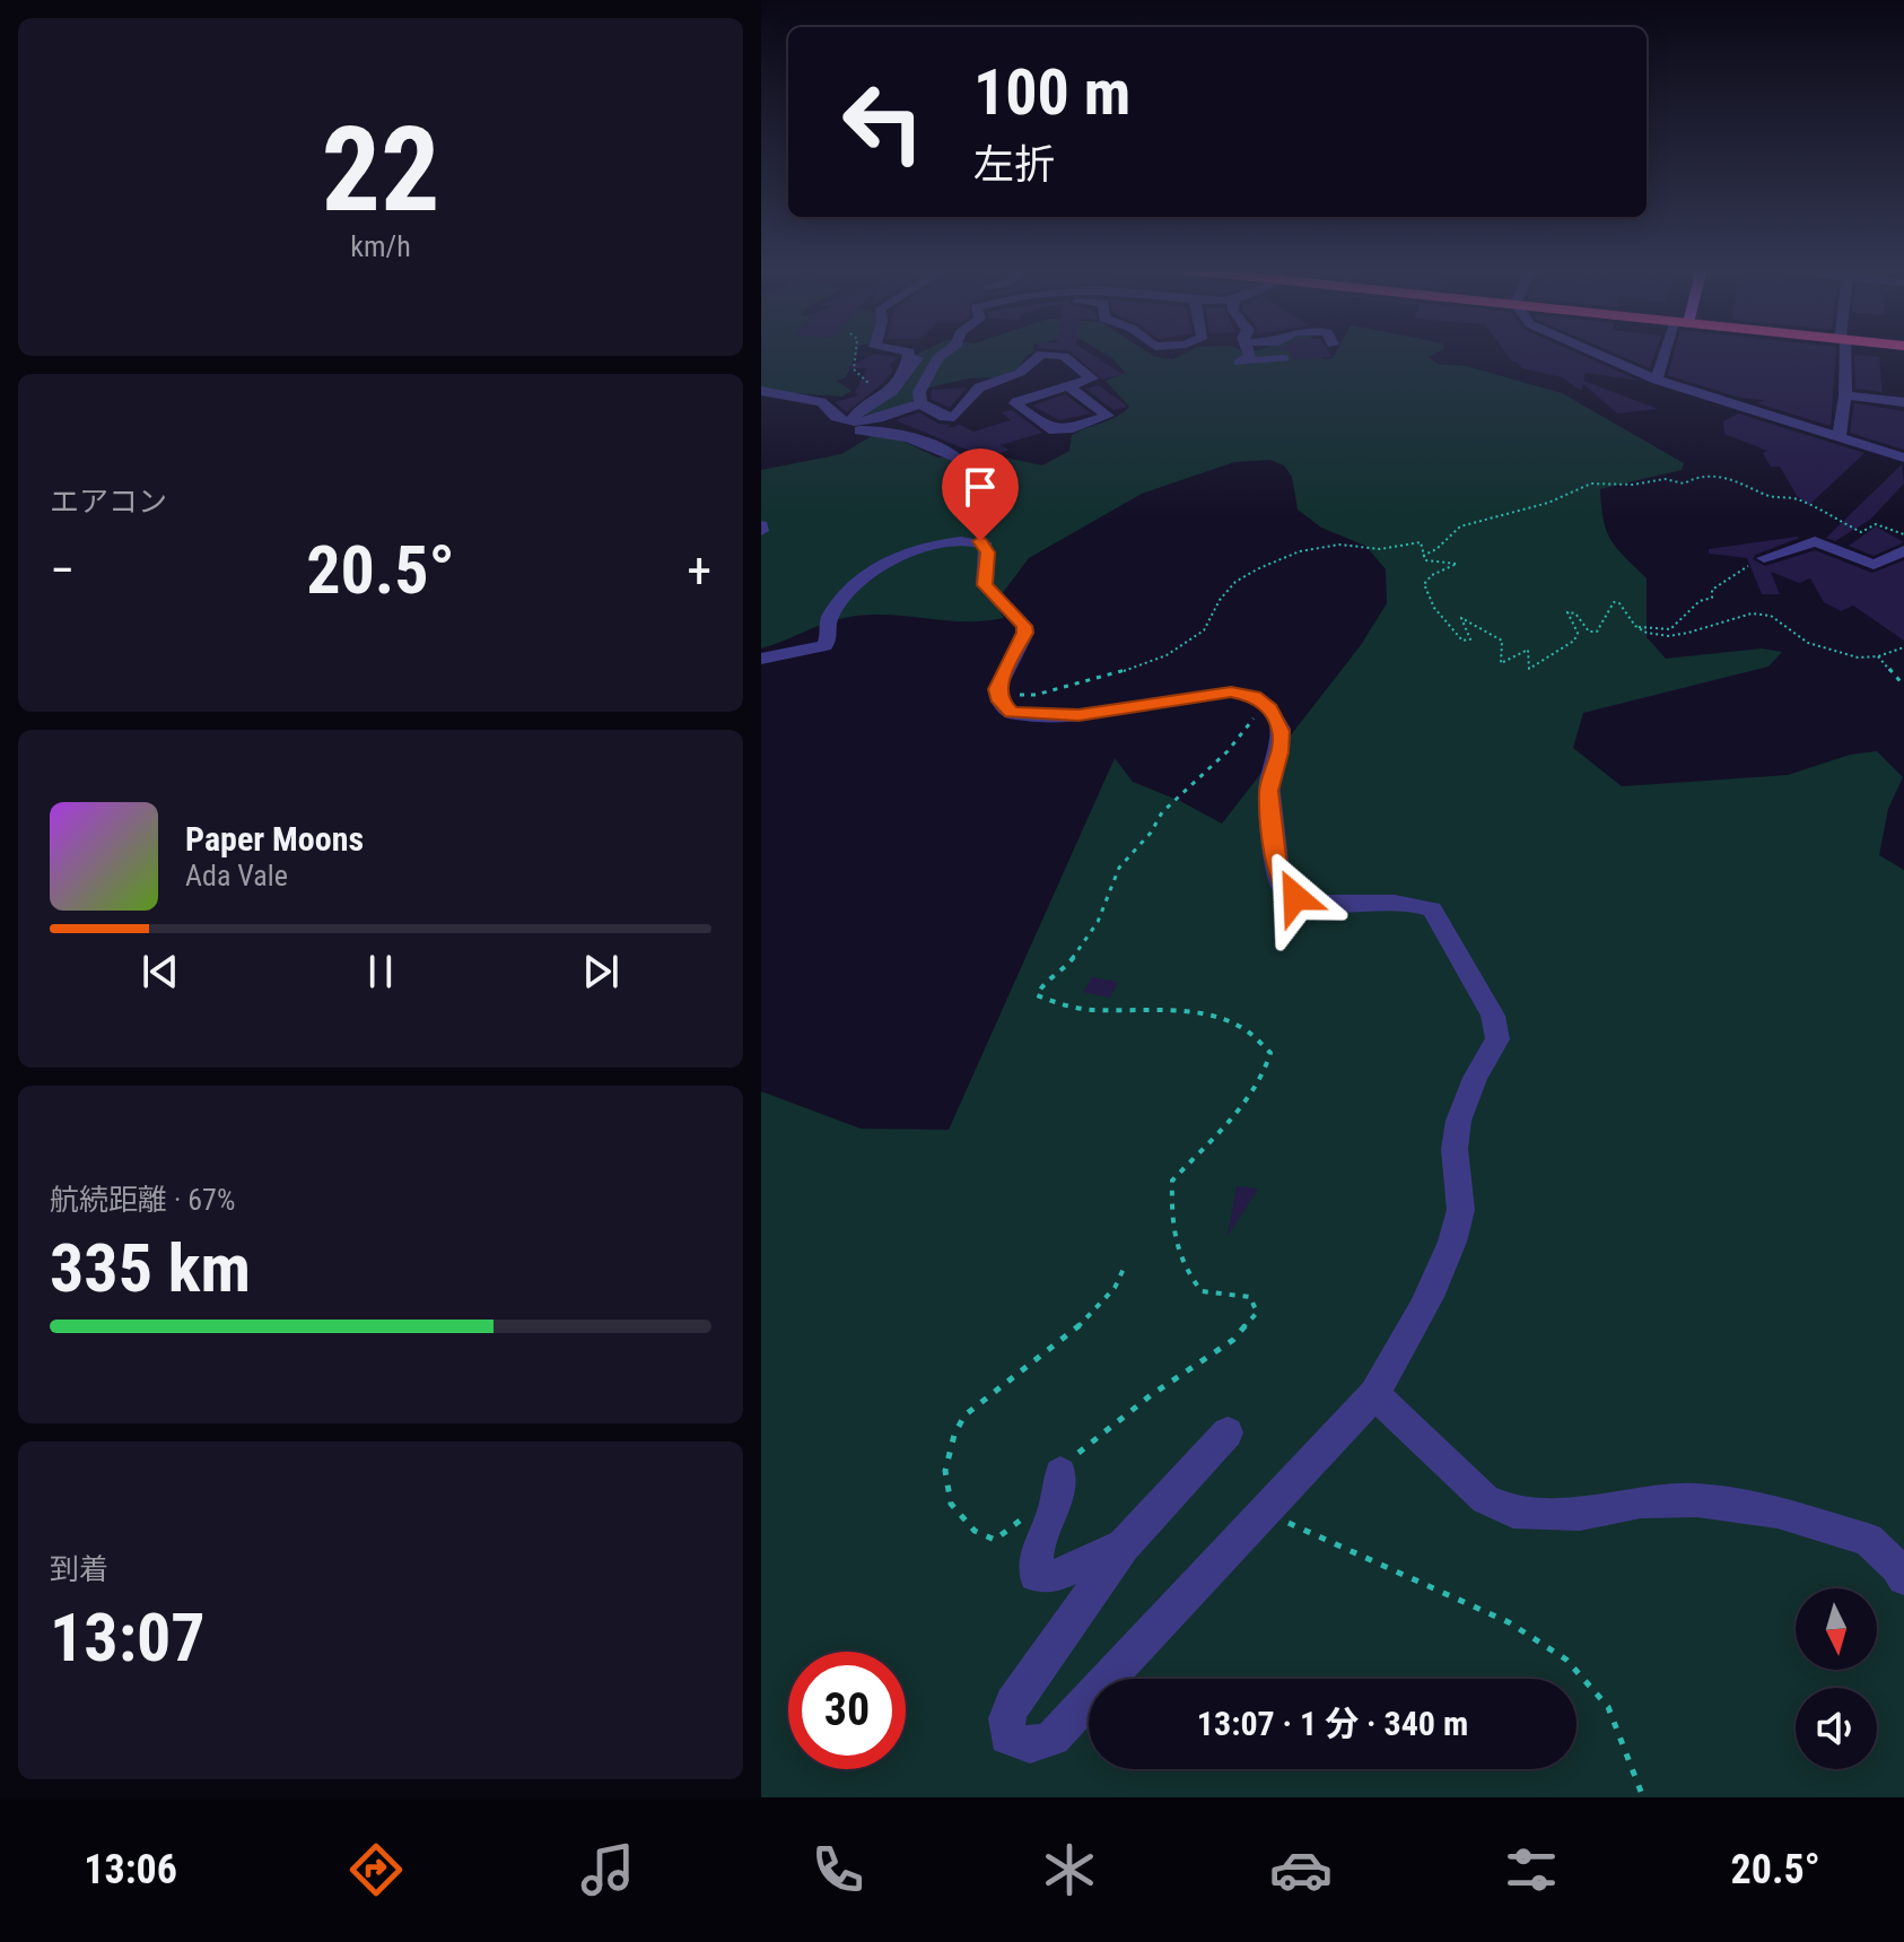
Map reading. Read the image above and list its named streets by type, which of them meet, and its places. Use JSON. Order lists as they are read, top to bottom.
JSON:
{
  "north": "bottom",
  "page": {
    "tile": [
      ["22", "km/h"],
      "エアコン",
      ["航続距離 · 67%", "335 km"],
      ["到着", "13:07"]
    ],
    "turn": ["100 m", "左折"],
    "heat": ["−", "20.5°", "+"],
    "song": ["Paper Moons", "Ada Vale"],
    "limit": "30",
    "trip": "13:07 · 1 分 · 340 m",
    "tabs": ["13:06", "20.5°"]
  }
}
